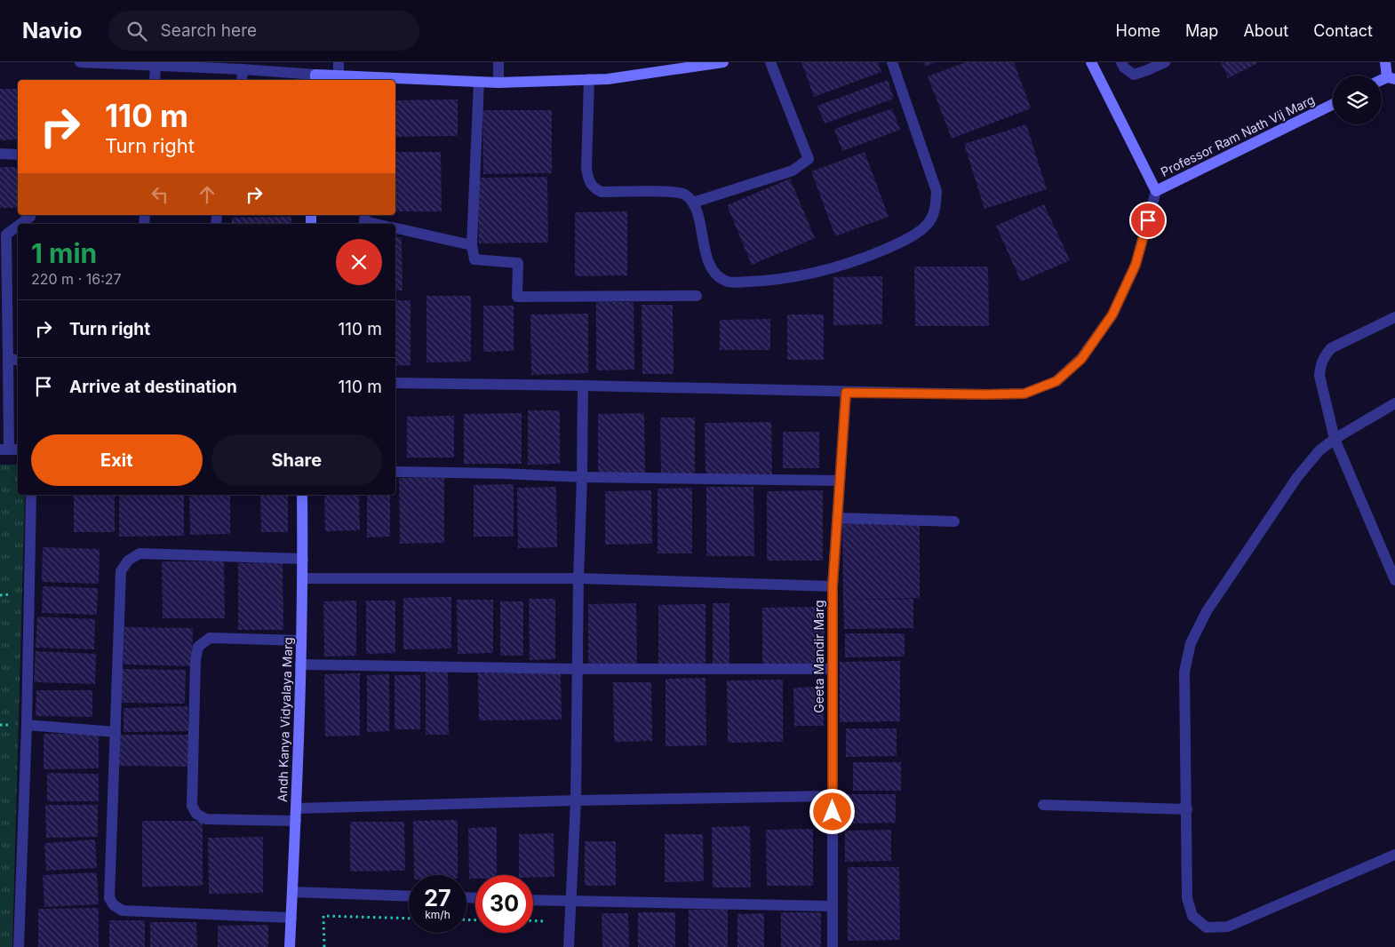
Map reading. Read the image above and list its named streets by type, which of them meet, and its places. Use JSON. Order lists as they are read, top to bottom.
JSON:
{
  "streets": {
    "street": ["Professor Ram Nath Vij Marg", "Geeta Mandir Marg", "Andh Kanya Vidyalaya Marg"]
  },
  "page": {
    "header": "Navio",
    "search": "Search here",
    "nav": [
      "Home",
      "Map",
      "About",
      "Contact"
    ],
    "turn": ["110 m", "Turn right"],
    "heading": ["1 min", "220 m · 16:27"],
    "list": [
      {
        "name": "Turn right",
        "value": "110 m"
      },
      {
        "name": "Arrive at destination",
        "value": "110 m"
      }
    ],
    "buttons": ["Exit", "Share"],
    "speed": "27 km/h",
    "limit": "30"
  }
}
